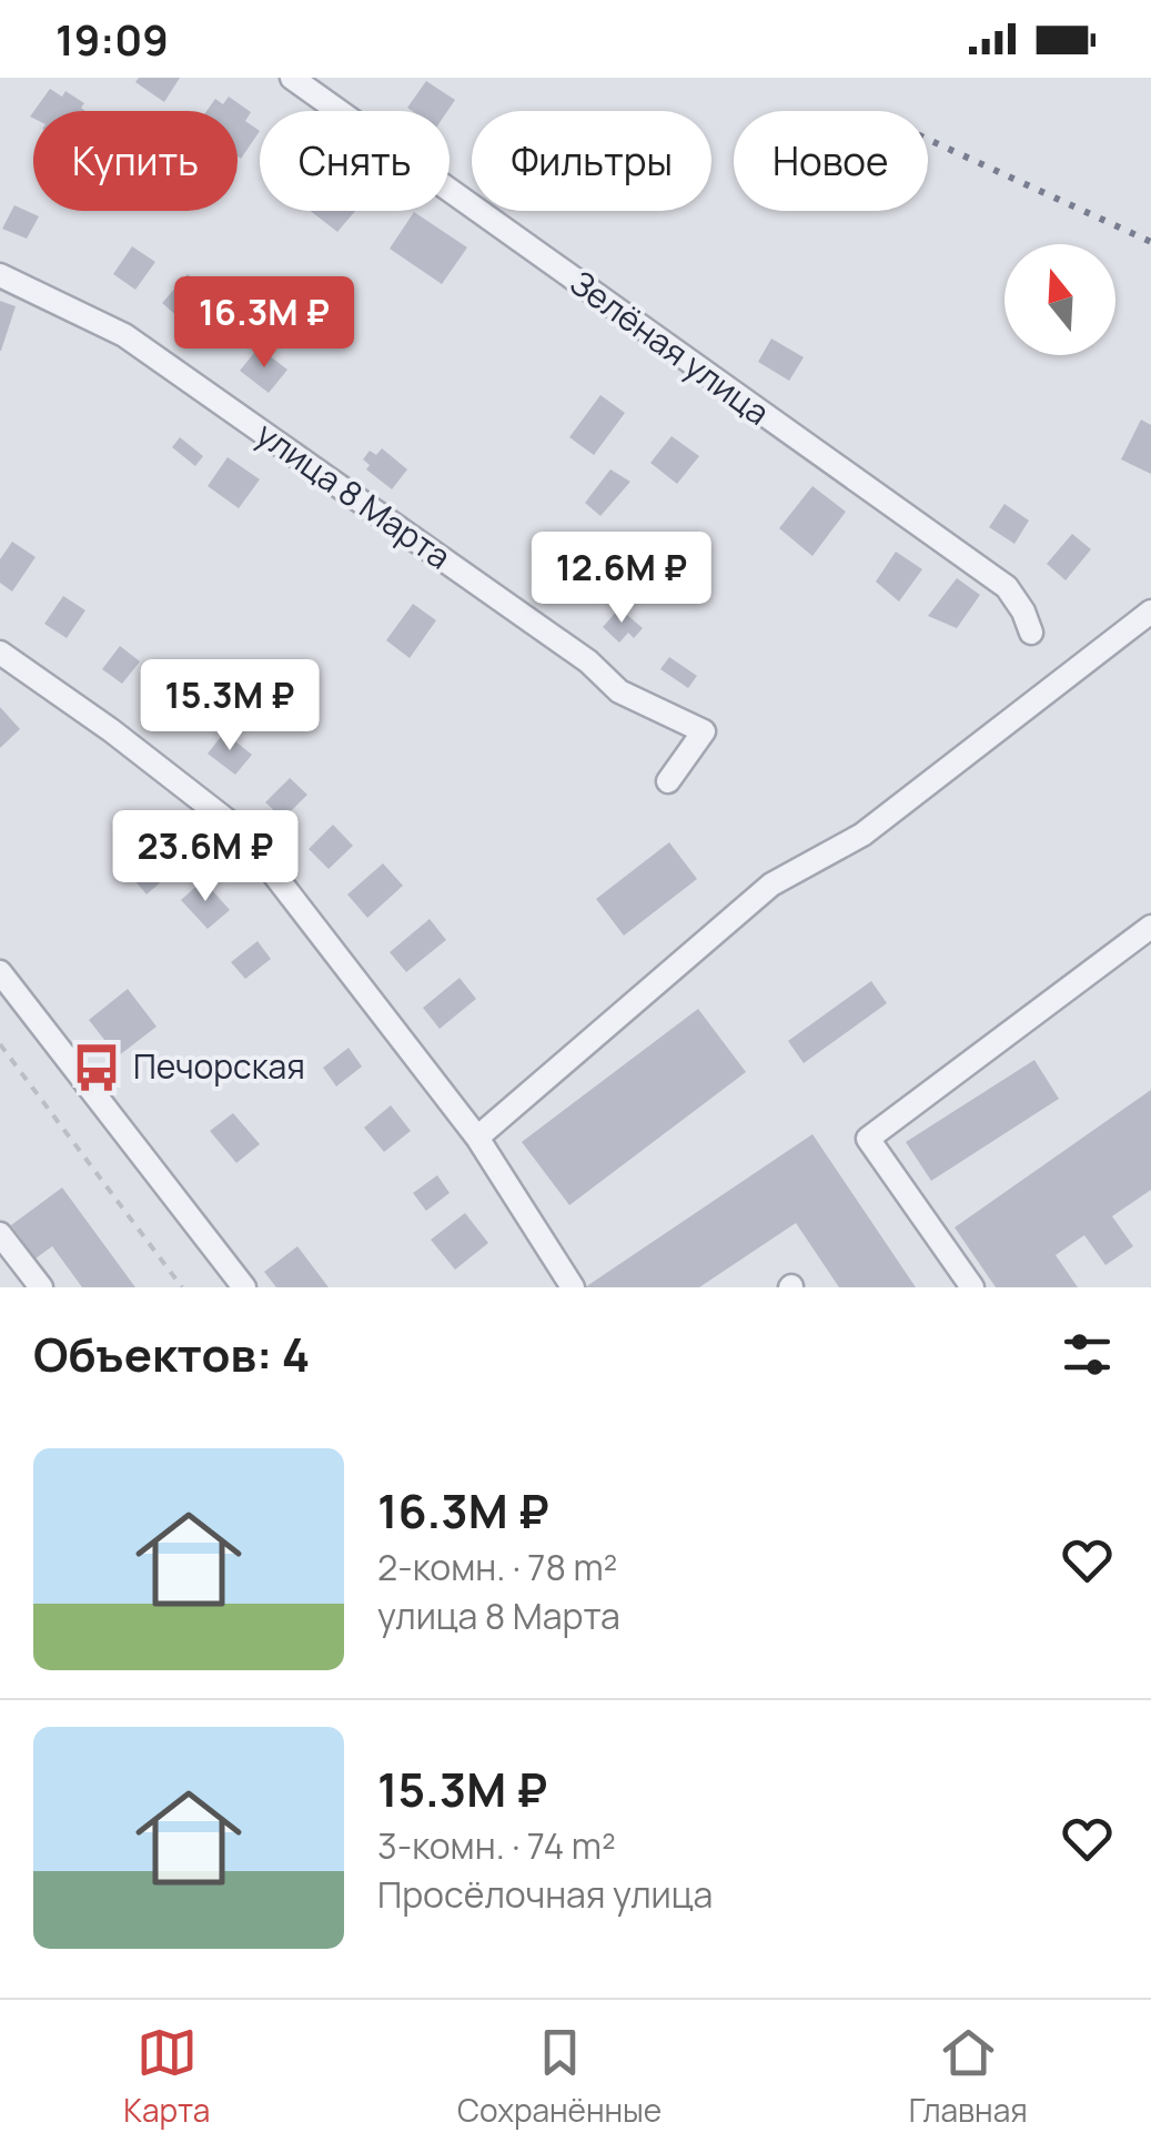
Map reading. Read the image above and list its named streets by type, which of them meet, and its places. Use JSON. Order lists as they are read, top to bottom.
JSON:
{
  "streets": {
    "street": ["Зелёная улица", "улица 8 Марта"]
  },
  "places": {
    "bus stop": ["Печорская"]
  },
  "north": "top",
  "page": {
    "status": "19:09",
    "chip": [
      "Купить",
      "Снять",
      "Фильтры",
      "Новое"
    ],
    "price": [
      "16.3M ₽",
      "12.6M ₽",
      "15.3M ₽",
      "23.6M ₽"
    ],
    "heading": "Объектов: 4",
    "list": [
      {
        "name": "16.3M ₽",
        "note": "2-комн. · 78 m² · улица 8 Марта"
      },
      {
        "name": "15.3M ₽",
        "note": "3-комн. · 74 m² · Просёлочная улица"
      }
    ],
    "tabs": ["Карта", "Сохранённые", "Главная"]
  }
}
